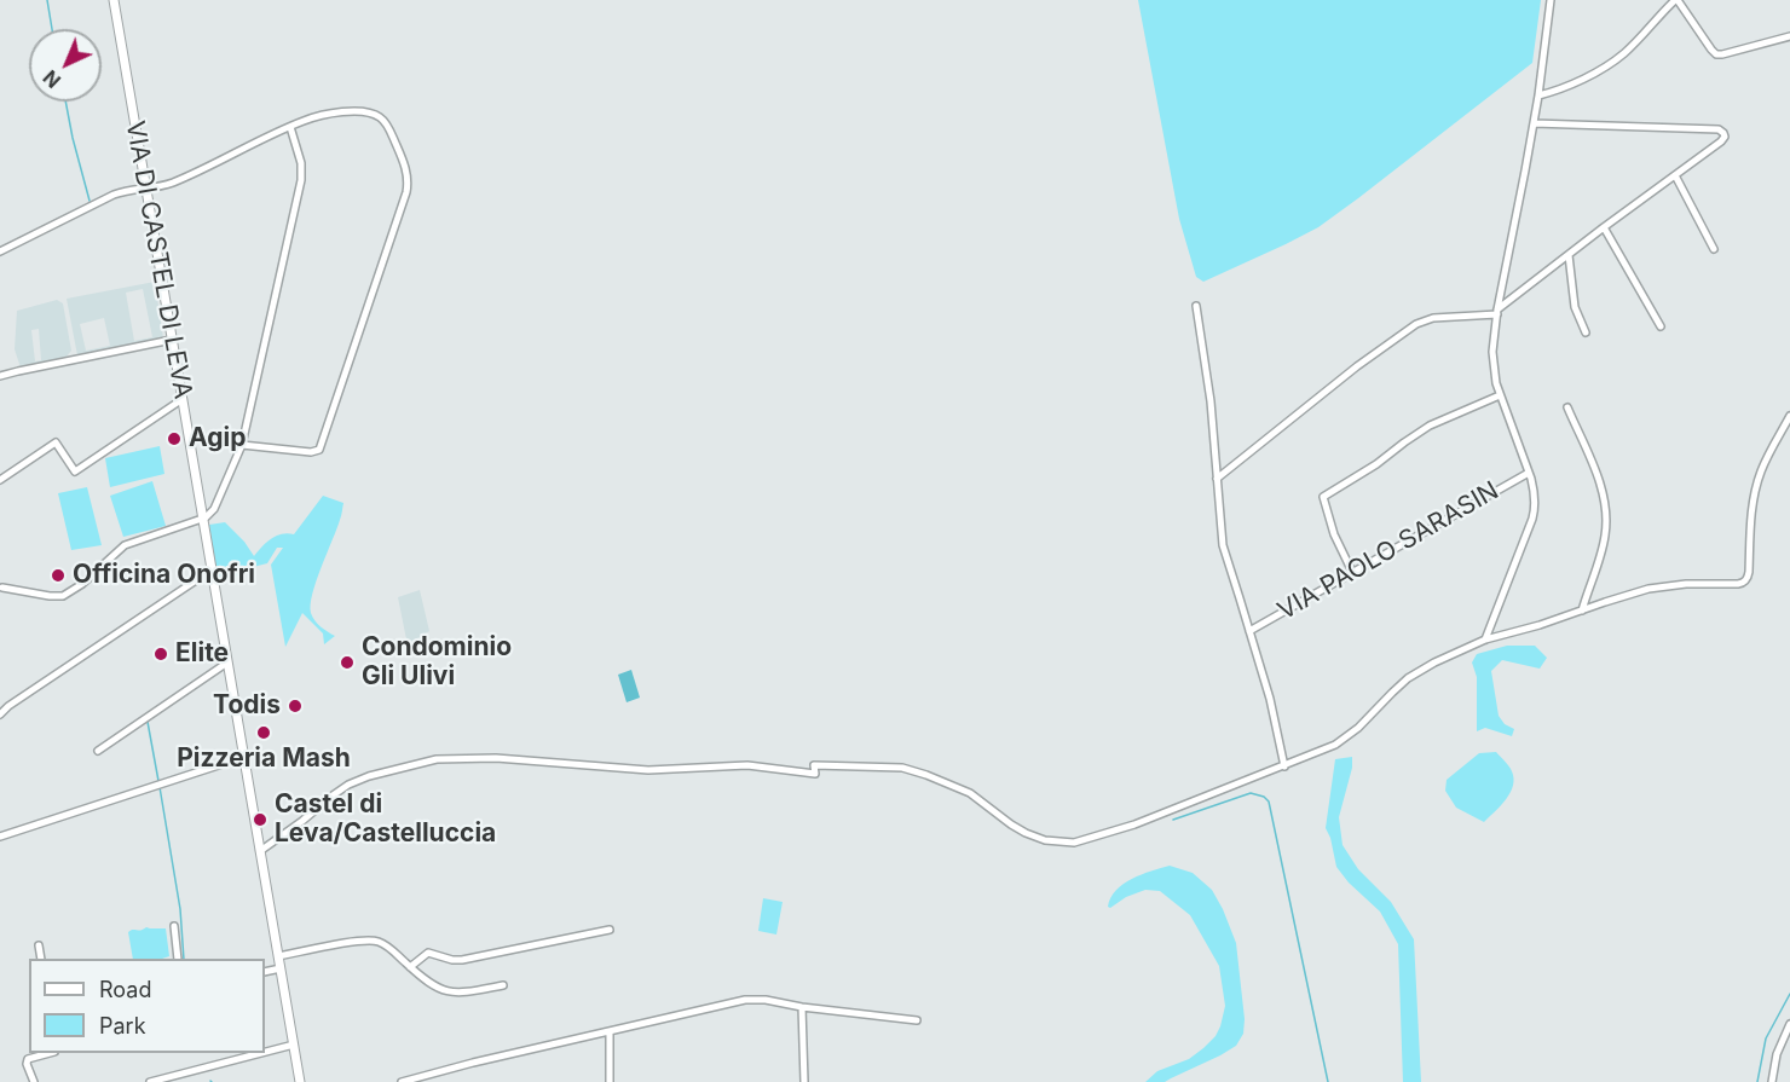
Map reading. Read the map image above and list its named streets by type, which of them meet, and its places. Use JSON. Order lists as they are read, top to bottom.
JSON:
{
  "streets": {
    "street": ["VIA DI CASTEL DI LEVA", "VIA PAOLO SARASIN"]
  },
  "places": [
    "Agip",
    "Officina Onofri",
    "Elite",
    "Condominio Gli Ulivi",
    "Todis",
    "Pizzeria Mash",
    "Castel di Leva/Castelluccia"
  ],
  "legend": ["Road", "Park"],
  "north": "bottom left"
}
